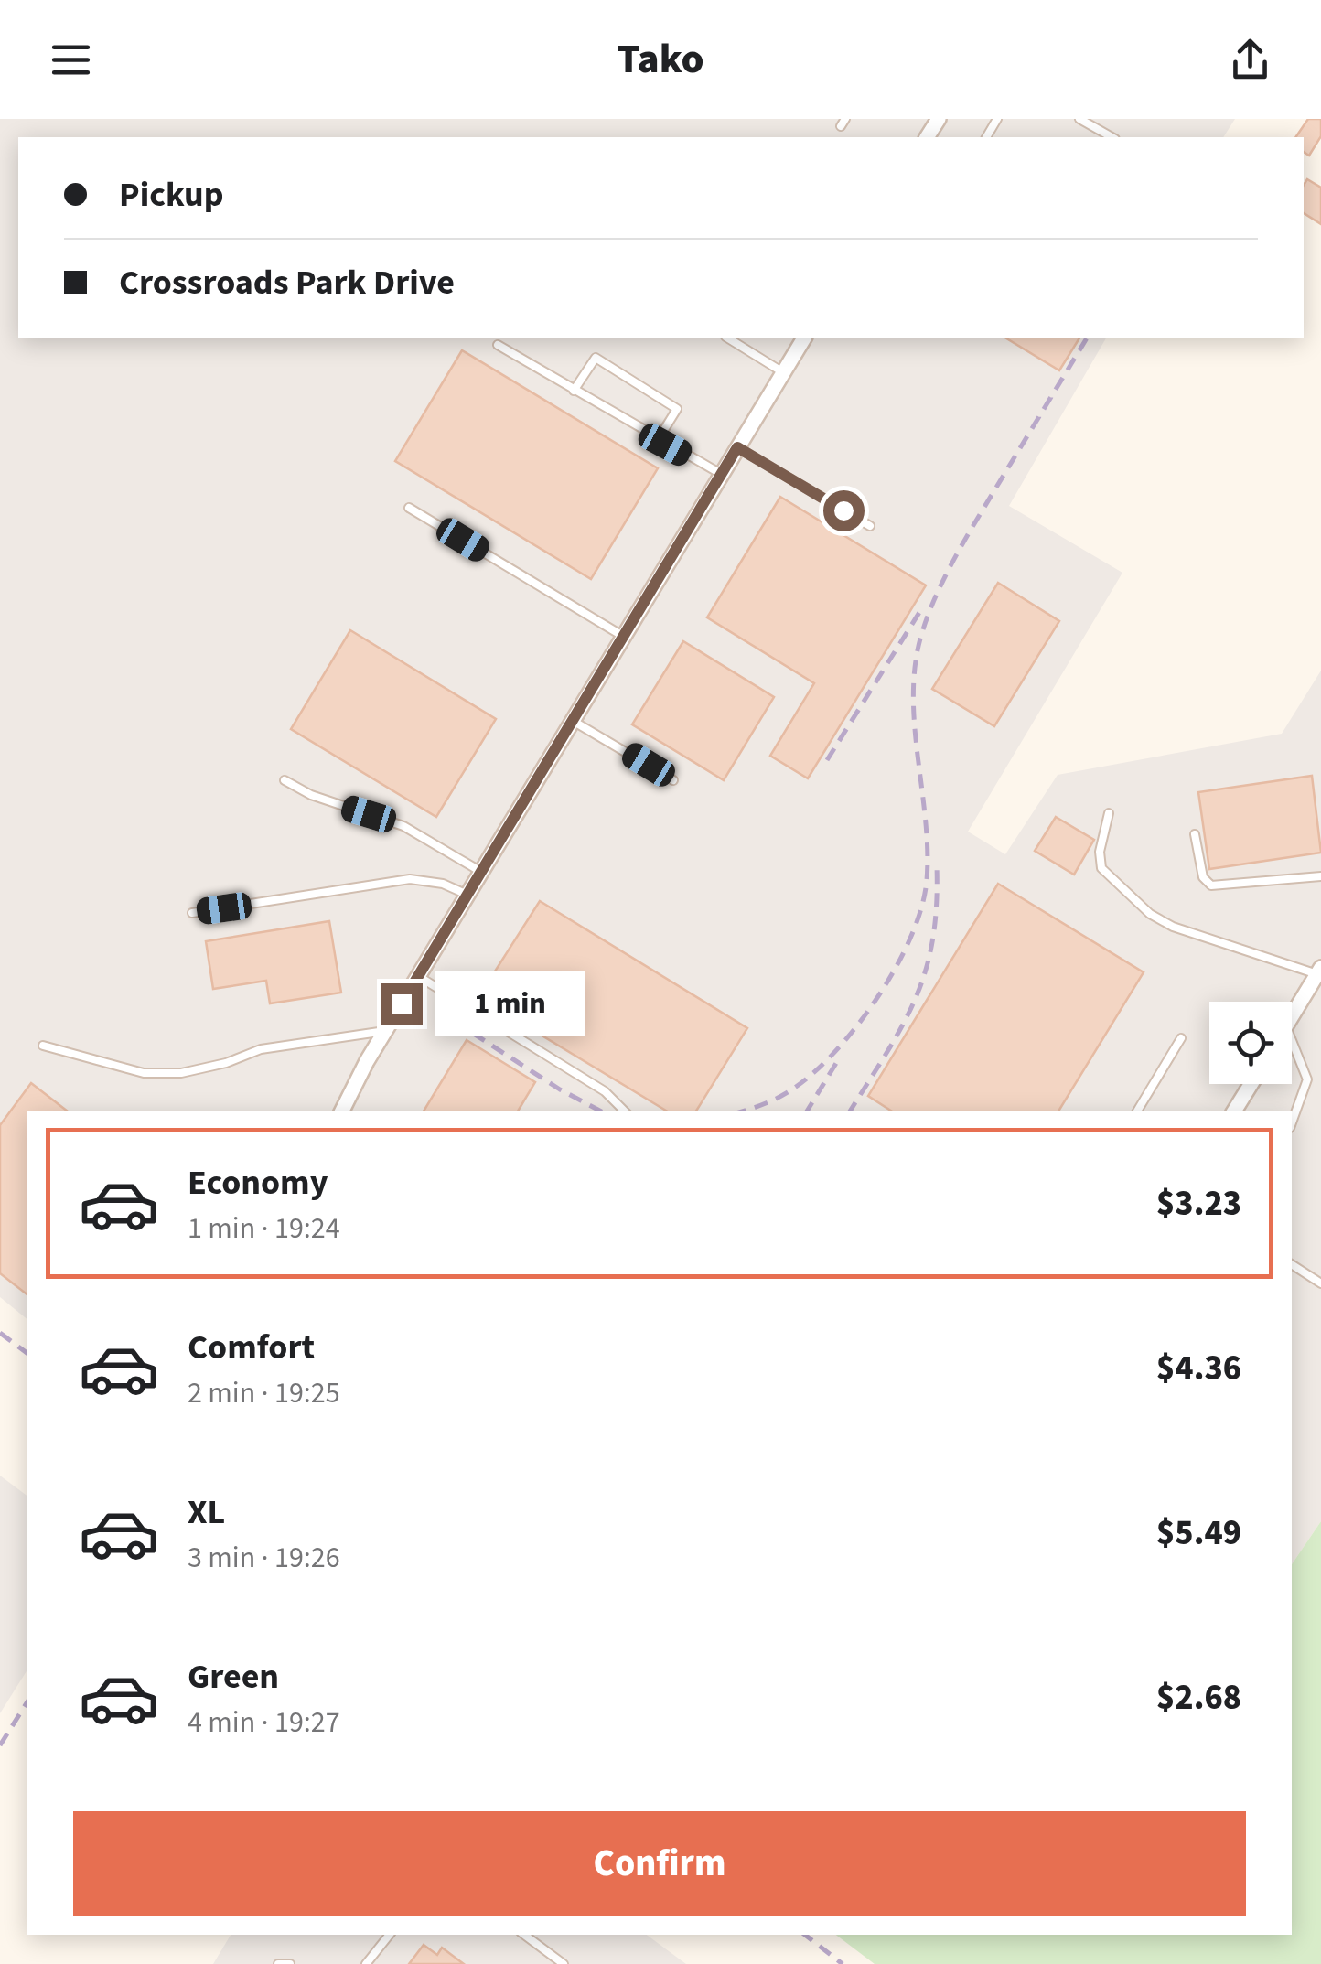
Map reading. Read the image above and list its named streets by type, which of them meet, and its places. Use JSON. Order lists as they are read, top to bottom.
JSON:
{
  "page": {
    "header": "Tako",
    "banner": ["Pickup", "Crossroads Park Drive"],
    "bubble": "1 min",
    "list": [
      {
        "name": "Economy",
        "note": "1 min · 19:24",
        "value": "$3.23"
      },
      {
        "name": "Comfort",
        "note": "2 min · 19:25",
        "value": "$4.36"
      },
      {
        "name": "XL",
        "note": "3 min · 19:26",
        "value": "$5.49"
      },
      {
        "name": "Green",
        "note": "4 min · 19:27",
        "value": "$2.68"
      }
    ],
    "buttons": "Confirm"
  }
}
